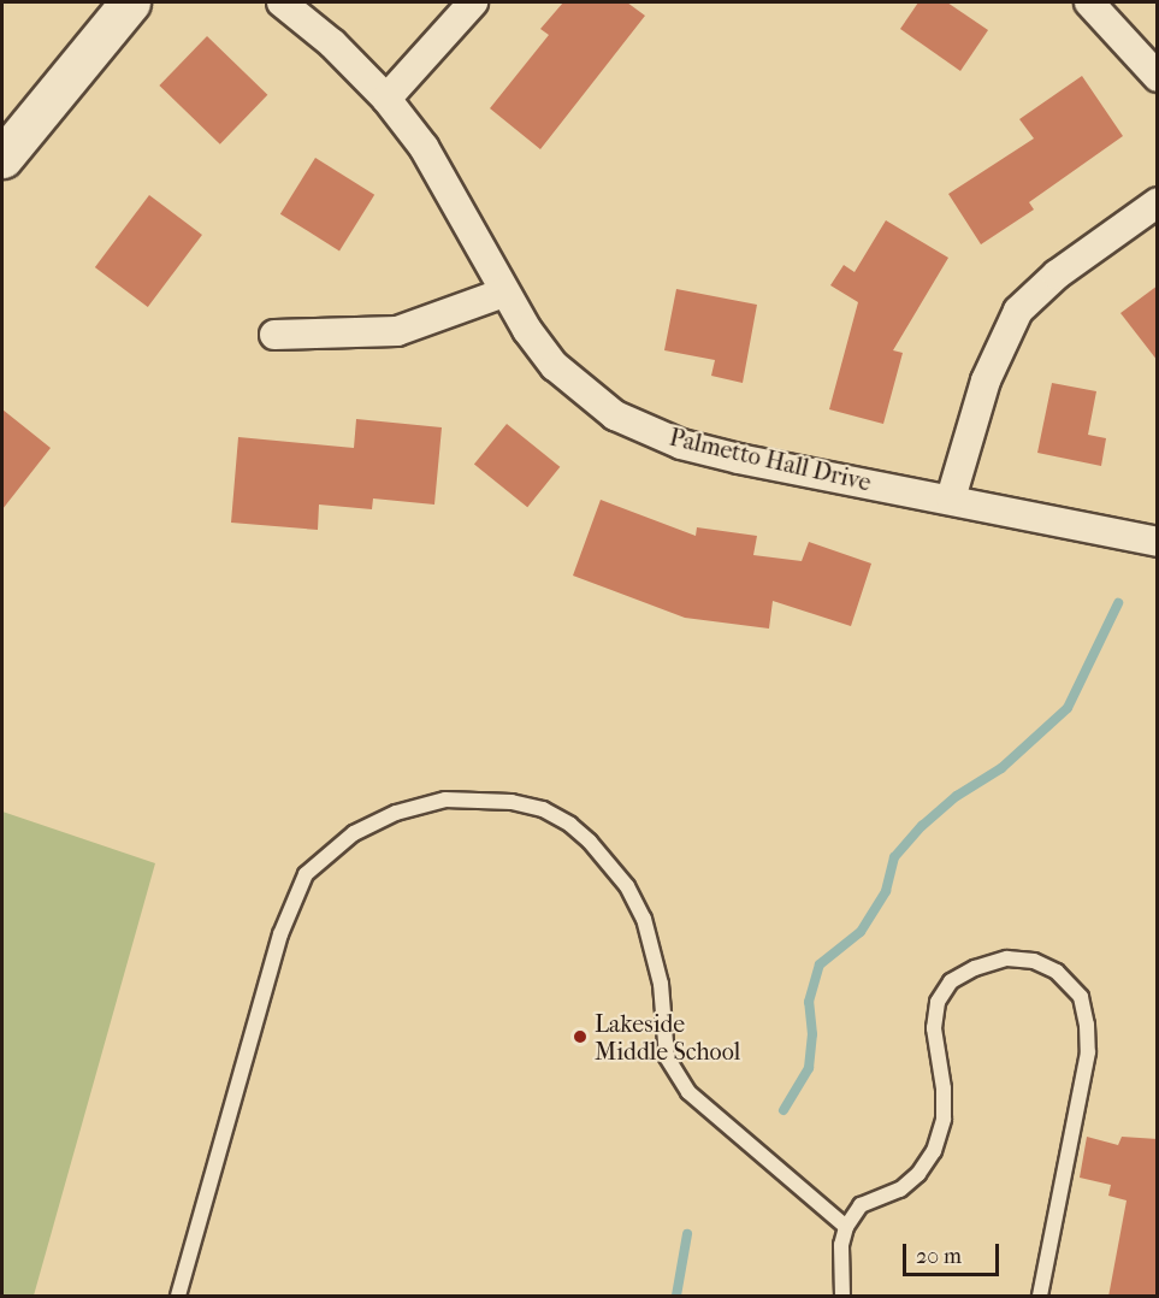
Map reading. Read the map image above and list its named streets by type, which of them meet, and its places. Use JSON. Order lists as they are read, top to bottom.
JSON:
{
  "streets": {
    "street": ["Palmetto Hall Drive"]
  },
  "places": ["Lakeside Middle School"],
  "scale_bar": "20 m"
}
